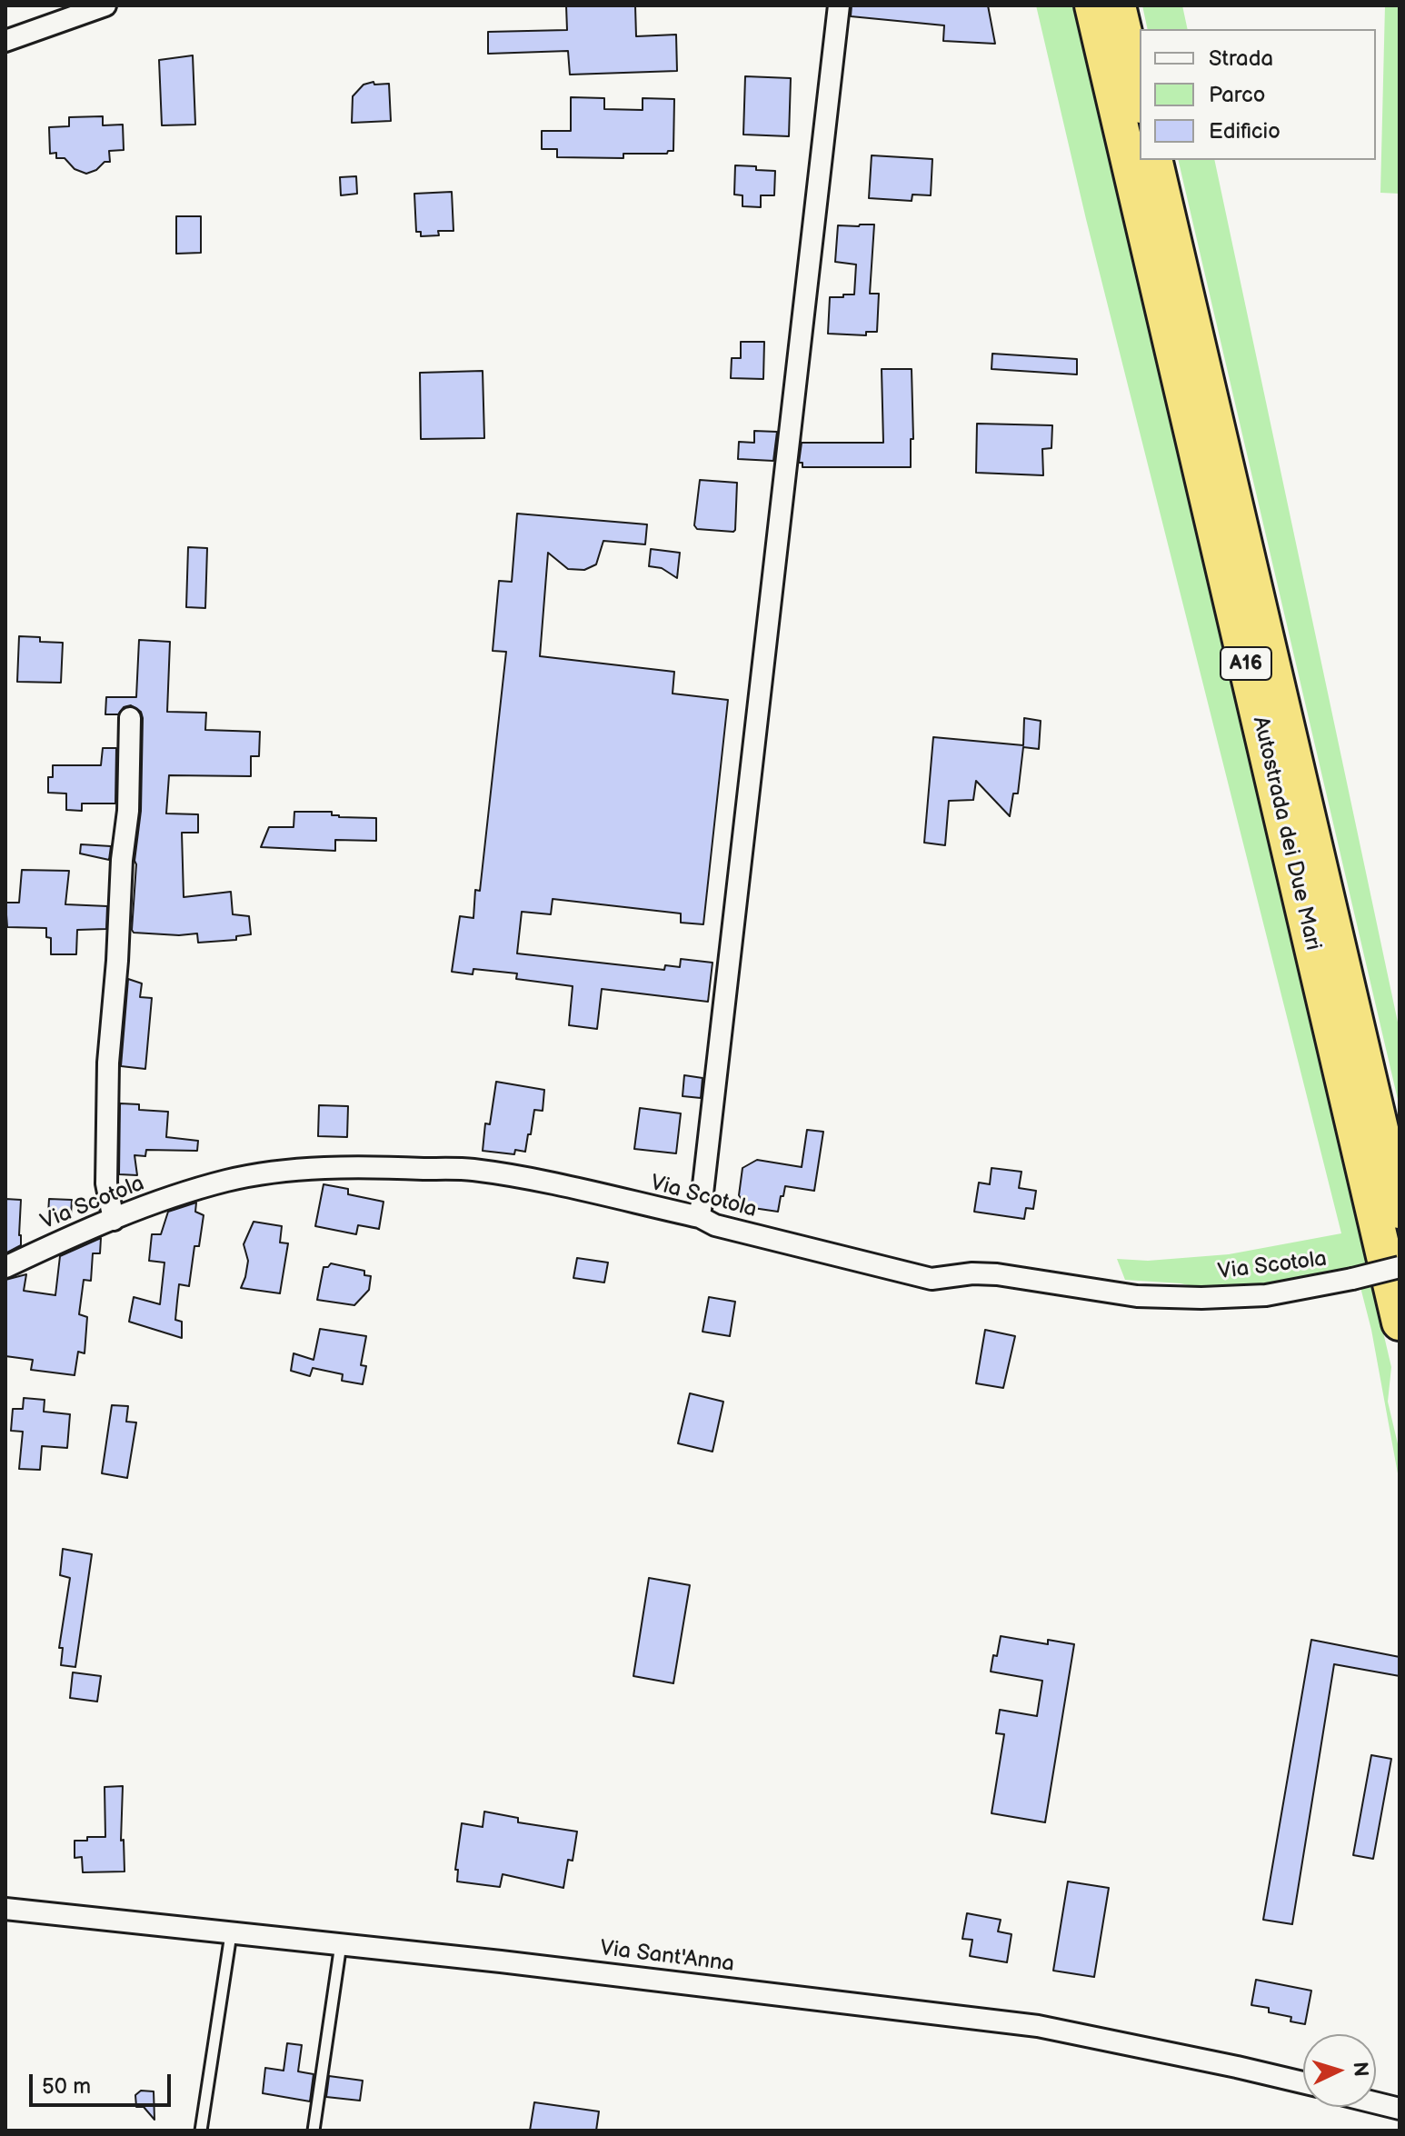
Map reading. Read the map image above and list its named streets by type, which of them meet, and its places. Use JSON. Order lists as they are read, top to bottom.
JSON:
{
  "streets": {
    "highway": ["A16", "Autostrada dei Due Mari"],
    "street": ["Via Scotola", "Via Sant'Anna"]
  },
  "legend": ["Strada", "Parco", "Edificio"],
  "scale_bar": "50 m",
  "north": "right"
}
